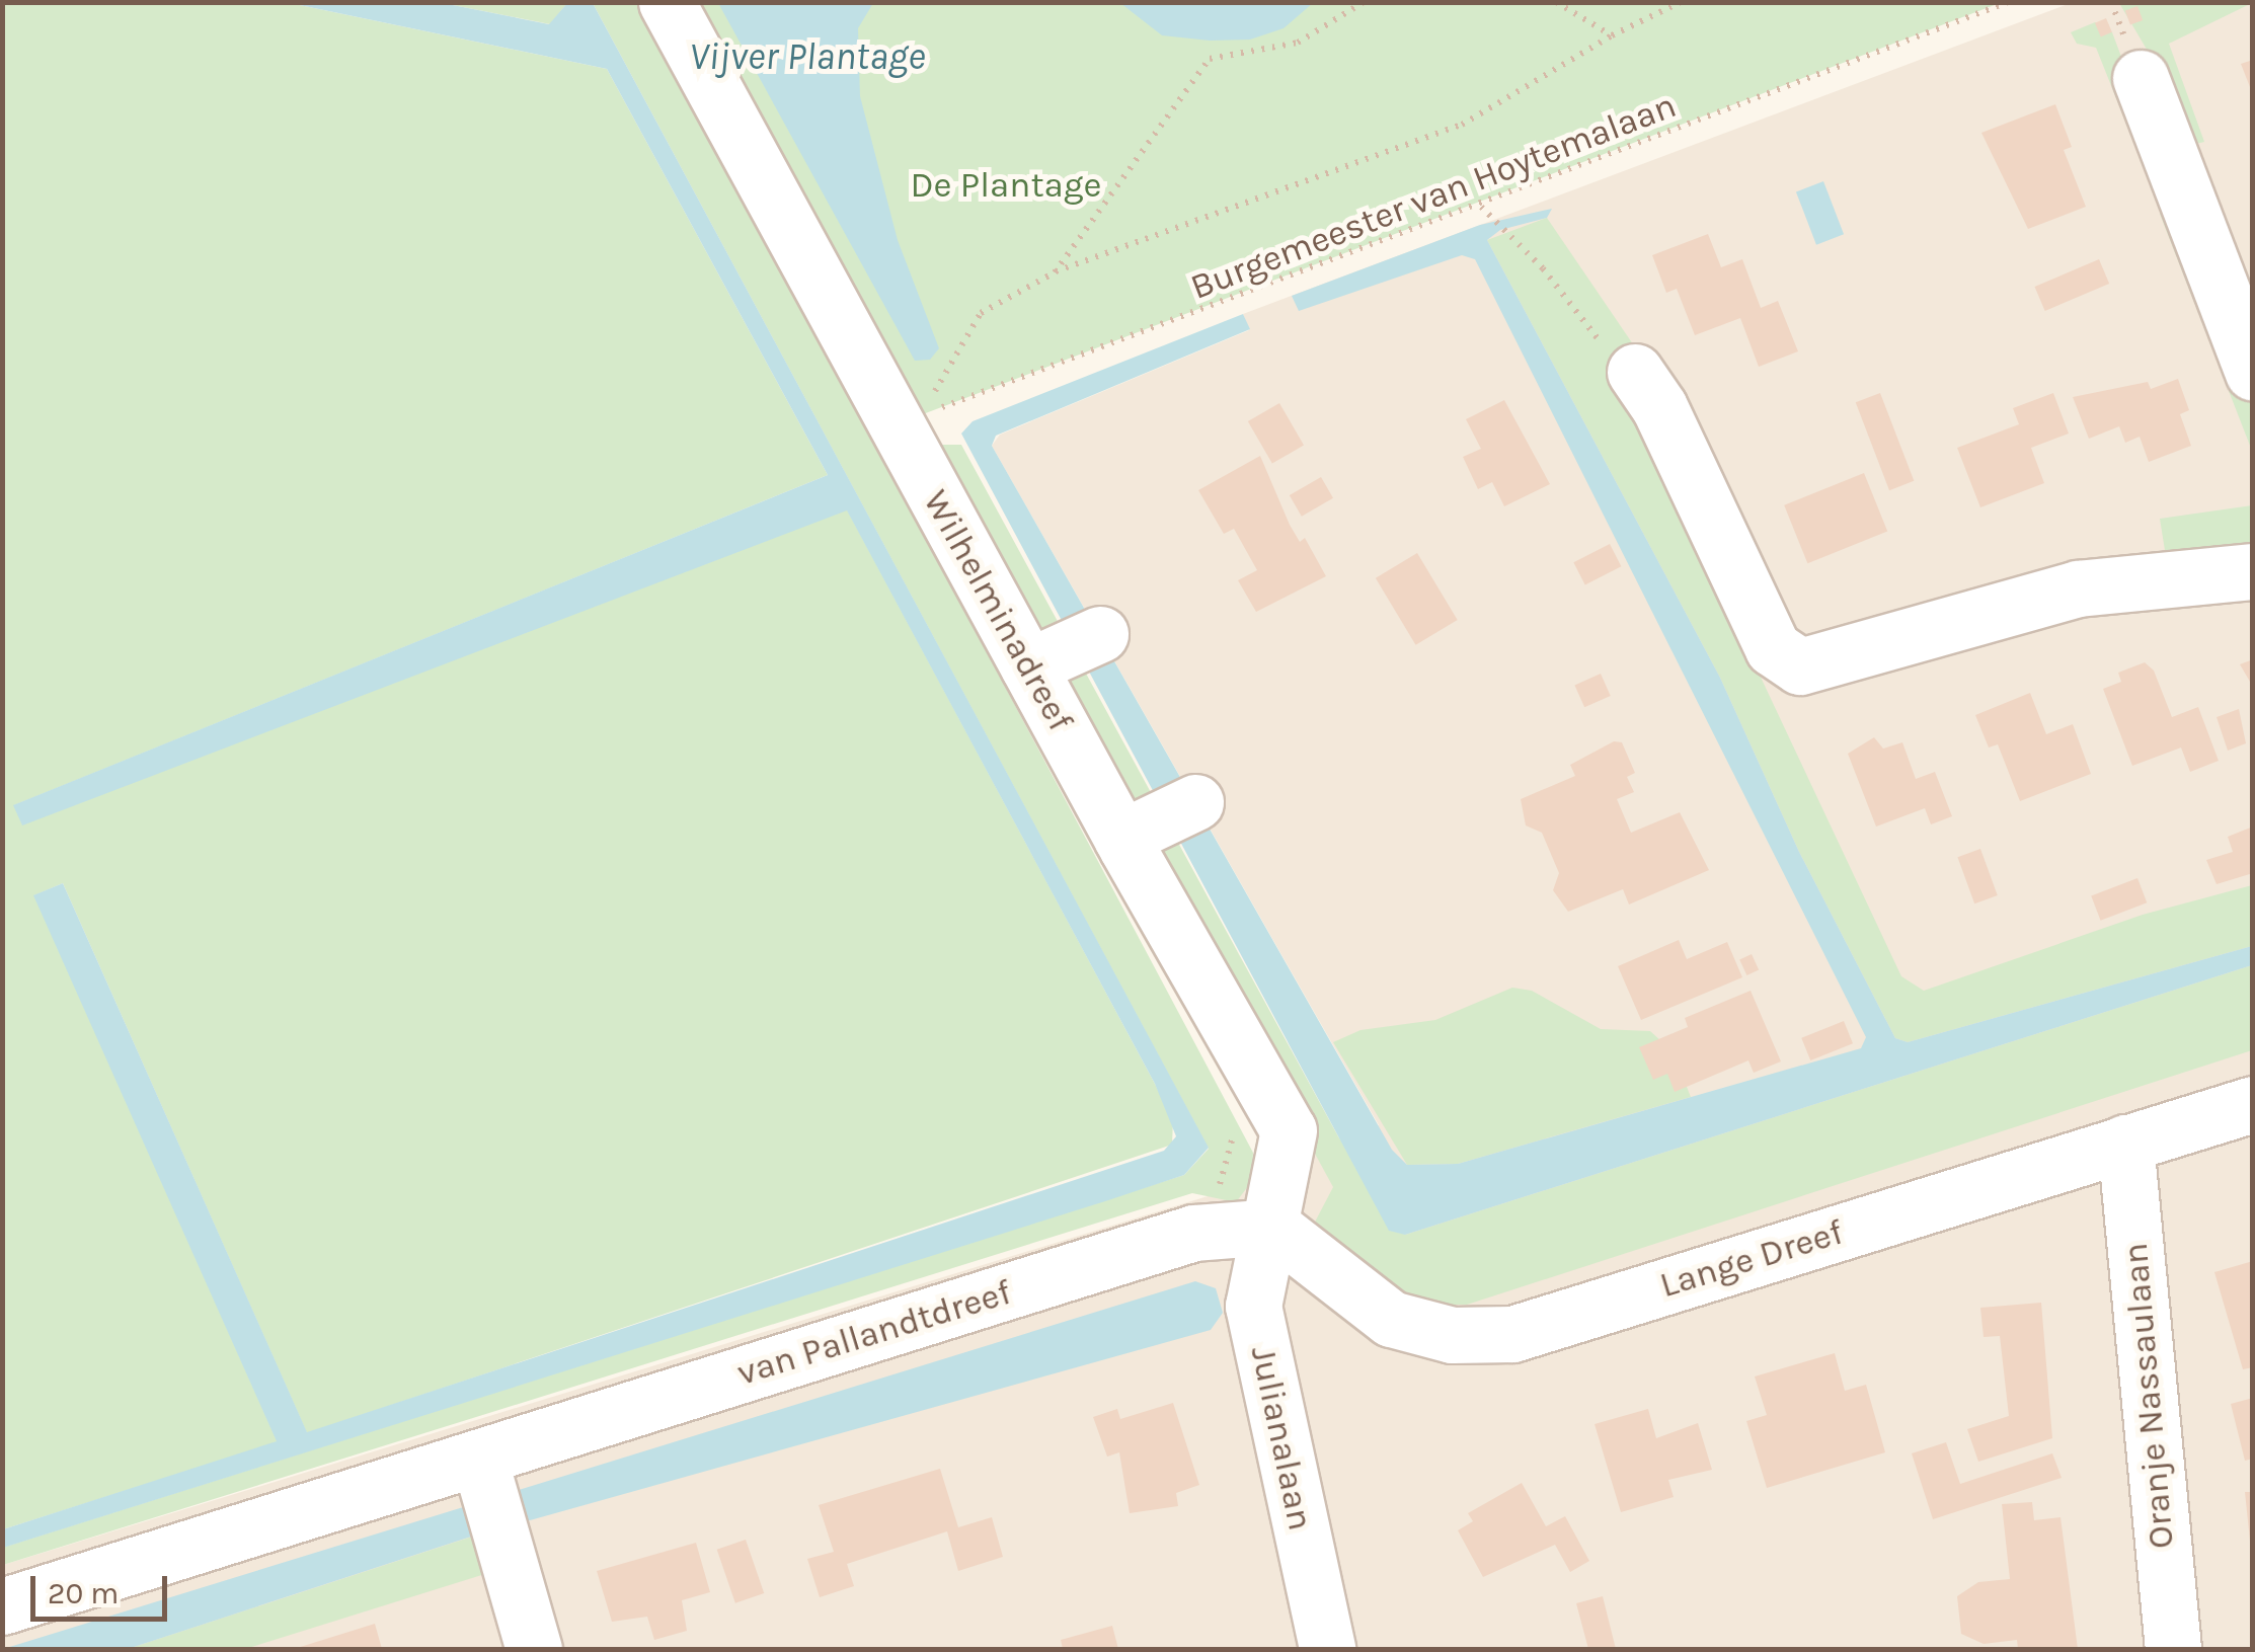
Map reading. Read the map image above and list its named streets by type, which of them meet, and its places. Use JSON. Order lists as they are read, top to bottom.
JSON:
{
  "streets": {
    "street": [
      "Wilhelminadreef",
      "Lange Dreef",
      "van Pallandtdreef",
      "Oranje Nassaulaan",
      "Julianalaan"
    ],
    "path": ["Burgemeester van Hoytemalaan"]
  },
  "crossings": [
    ["Burgemeester van Hoytemalaan", "Wilhelminadreef"],
    ["Wilhelminadreef", "Lange Dreef"],
    ["Wilhelminadreef", "van Pallandtdreef"],
    ["Wilhelminadreef", "Julianalaan"],
    ["Lange Dreef", "van Pallandtdreef"],
    ["Lange Dreef", "Oranje Nassaulaan"],
    ["Lange Dreef", "Julianalaan"],
    ["van Pallandtdreef", "Julianalaan"]
  ],
  "water": ["Vijver Plantage"],
  "parks": ["De Plantage"],
  "scale_bar": "20 m"
}
